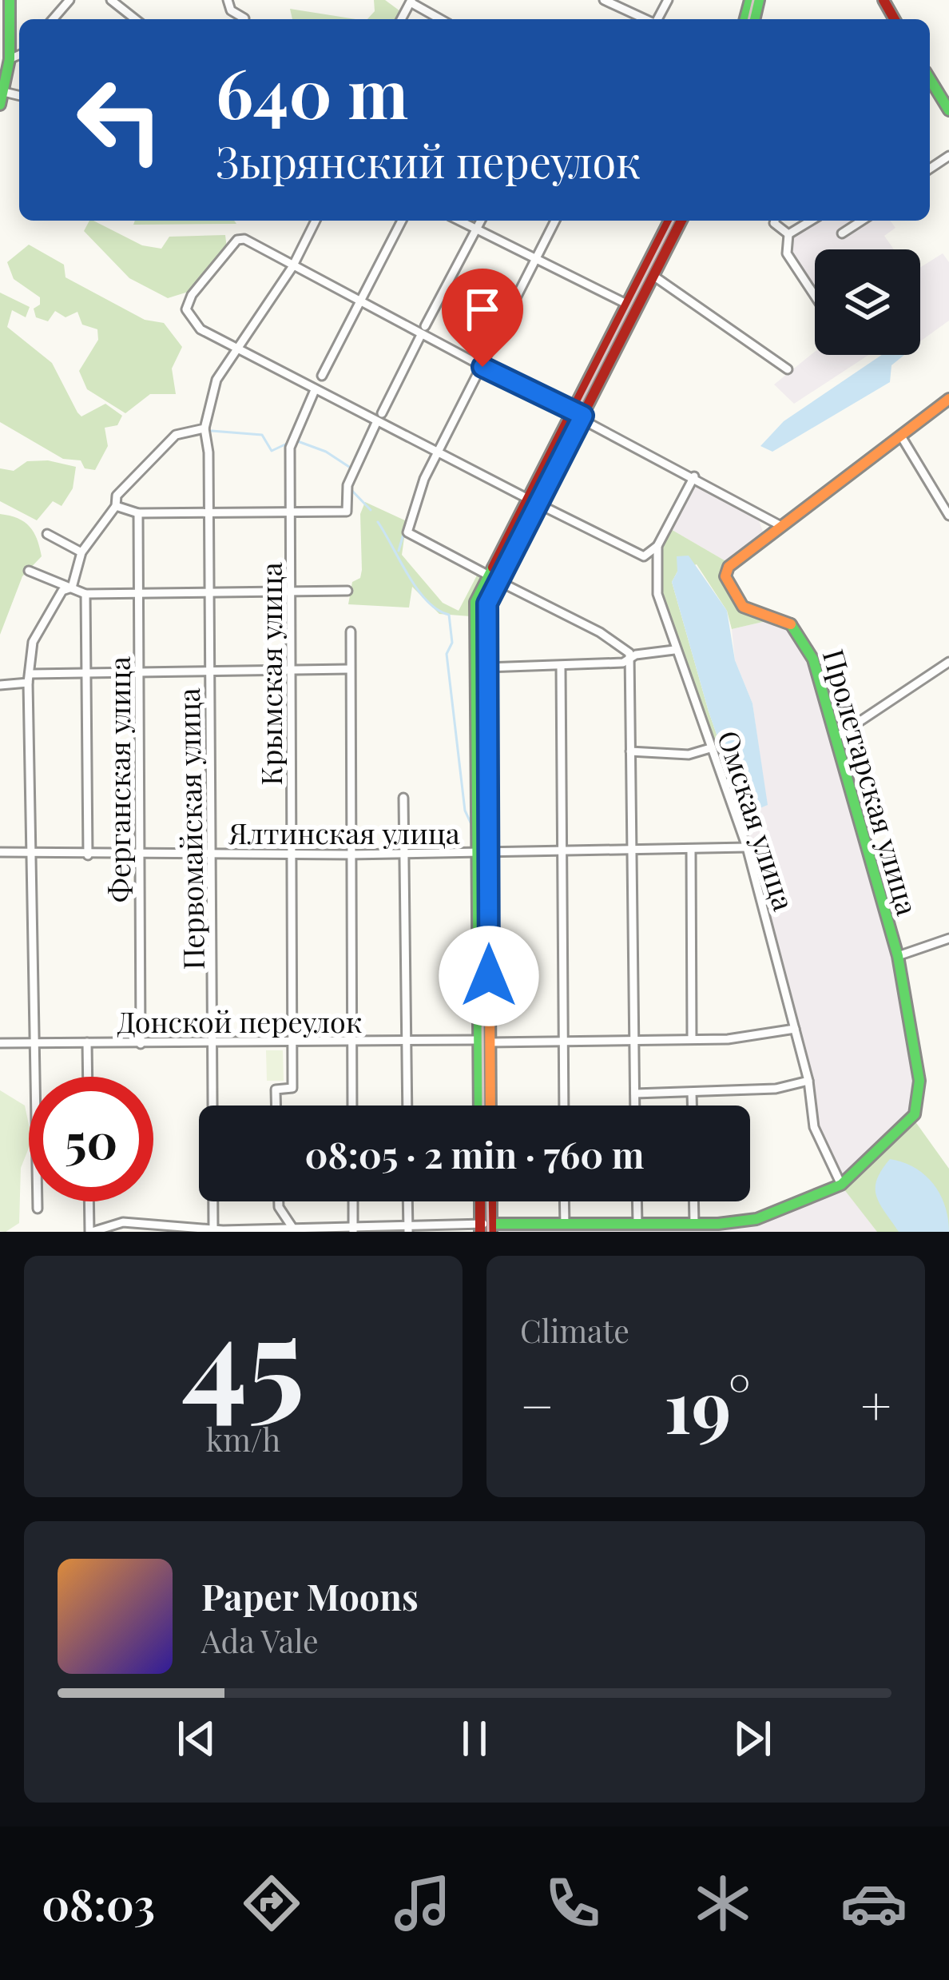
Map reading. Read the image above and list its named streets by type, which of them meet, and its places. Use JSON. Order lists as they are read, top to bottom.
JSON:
{
  "streets": {
    "main road": ["Пролетарская улица"],
    "street": [
      "Крымская улица",
      "Ферганская улица",
      "Омская улица",
      "Первомайская улица",
      "Ялтинская улица",
      "Донской переулок"
    ]
  },
  "crossings": [
    ["Крымская улица", "Ялтинская улица"],
    ["Крымская улица", "Донской переулок"],
    ["Ферганская улица", "Ялтинская улица"],
    ["Ферганская улица", "Донской переулок"],
    ["Пролетарская улица", "Омская улица"],
    ["Омская улица", "Ялтинская улица"],
    ["Омская улица", "Донской переулок"],
    ["Первомайская улица", "Ялтинская улица"],
    ["Первомайская улица", "Донской переулок"]
  ],
  "page": {
    "turn": ["640 m", "Зырянский переулок"],
    "limit": "50",
    "trip": "08:05 · 2 min · 760 m",
    "tile": [
      ["45", "km/h"],
      "Climate"
    ],
    "heat": ["−", "19°", "+"],
    "song": ["Paper Moons", "Ada Vale"],
    "tabs": "08:03"
  }
}
